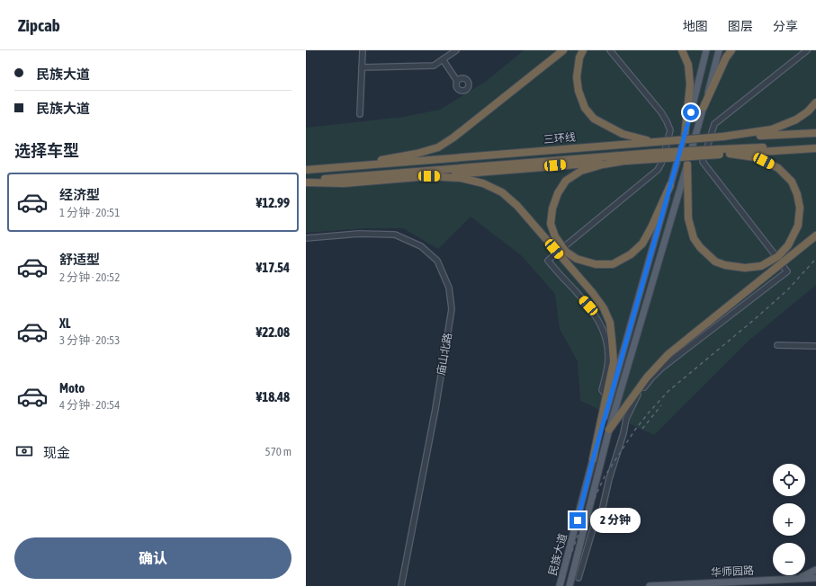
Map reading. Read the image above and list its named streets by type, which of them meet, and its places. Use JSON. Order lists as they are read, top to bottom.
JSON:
{
  "streets": {
    "highway": ["三环线"],
    "main road": ["民族大道", "华师园路"],
    "street": ["庙山北路"]
  },
  "page": {
    "header": "Zipcab",
    "nav": ["地图", "图层", "分享"],
    "banner": ["民族大道", "民族大道"],
    "heading": "选择车型",
    "list": [
      {
        "name": "经济型",
        "note": "1 分钟 · 20:51",
        "value": "¥12.99"
      },
      {
        "name": "舒适型",
        "note": "2 分钟 · 20:52",
        "value": "¥17.54"
      },
      {
        "name": "XL",
        "note": "3 分钟 · 20:53",
        "value": "¥22.08"
      },
      {
        "name": "Moto",
        "note": "4 分钟 · 20:54",
        "value": "¥18.48"
      }
    ],
    "pay": ["现金", "570 m"],
    "map_buttons": ["+", "−"],
    "bubble": "2 分钟",
    "buttons": "确认"
  }
}
